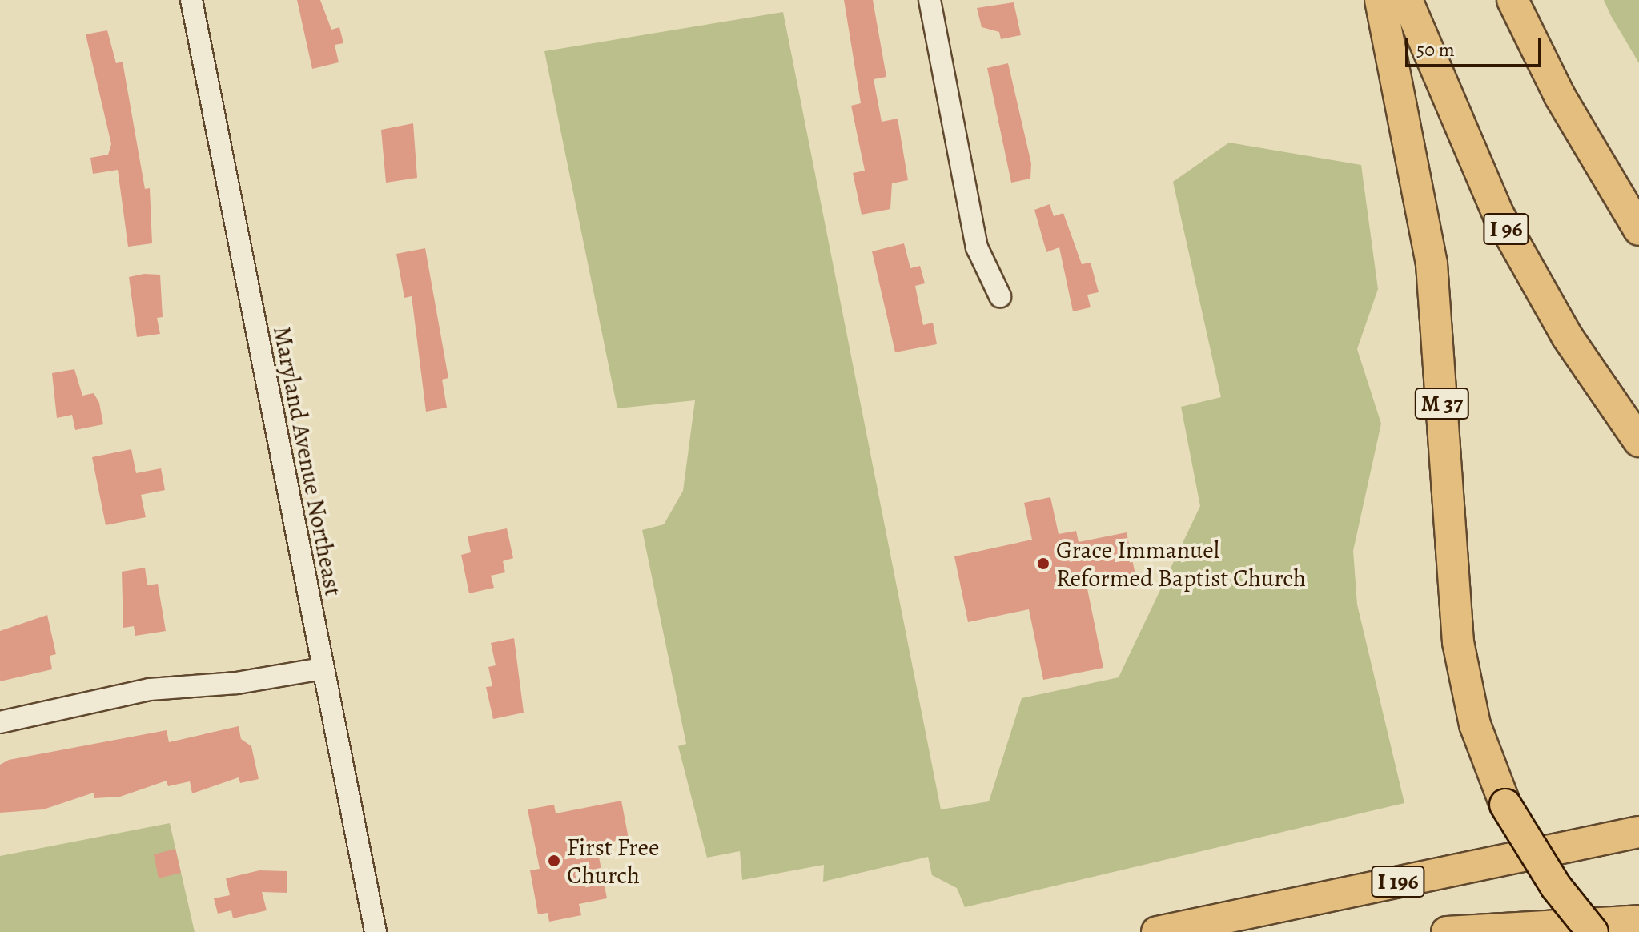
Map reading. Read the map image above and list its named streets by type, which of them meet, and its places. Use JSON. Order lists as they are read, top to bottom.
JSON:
{
  "streets": {
    "highway": ["I 96", "M 37", "I 196"],
    "street": ["Maryland Avenue Northeast"]
  },
  "places": ["Grace Immanuel Reformed Baptist Church", "First Free Church"],
  "scale_bar": "50 m"
}
